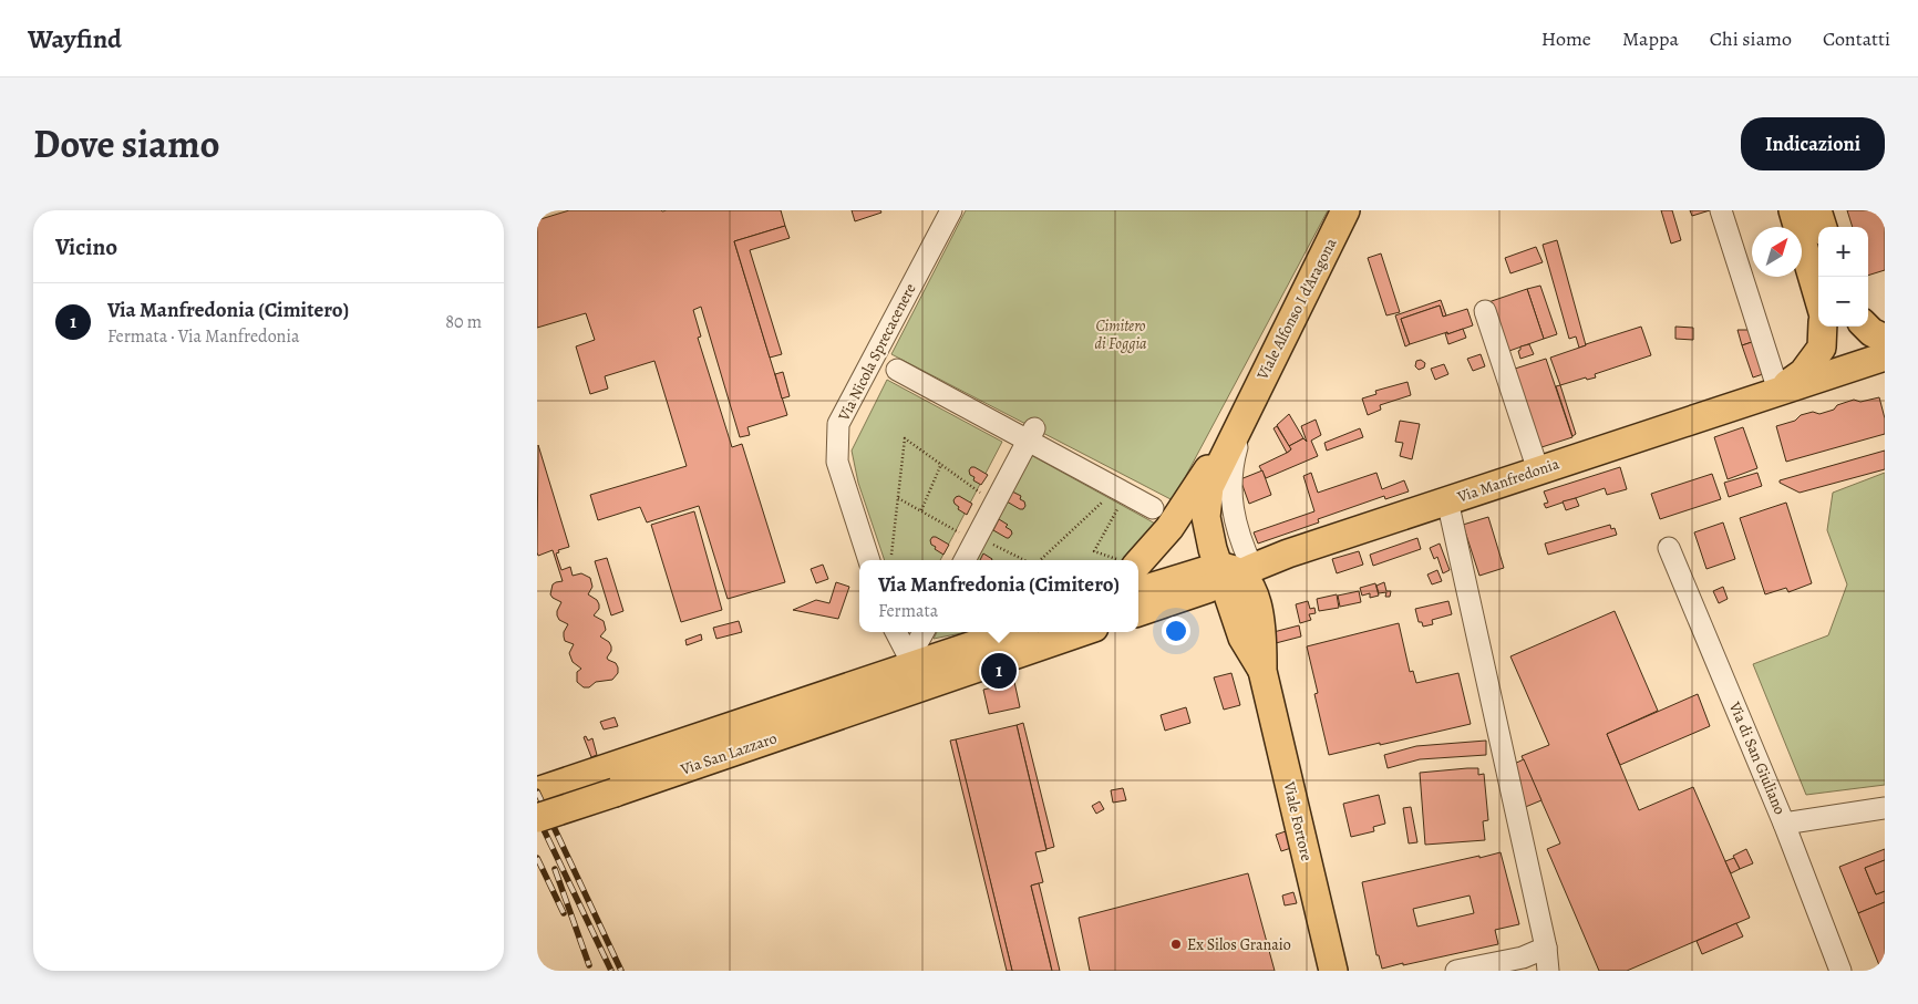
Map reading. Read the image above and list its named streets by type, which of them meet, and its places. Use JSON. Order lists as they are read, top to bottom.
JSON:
{
  "streets": {
    "main road": [
      "Viale Alfonso I d'Aragona",
      "Via Manfredonia",
      "Via San Lazzaro",
      "Viale Fortore"
    ],
    "street": ["Via Nicola Sprecacenere", "Via di San Giuliano"]
  },
  "crossings": [
    ["Viale Alfonso I d'Aragona", "Via Manfredonia"],
    ["Viale Alfonso I d'Aragona", "Viale Fortore"],
    ["Via Manfredonia", "Viale Fortore"]
  ],
  "parks": ["Cimitero di Foggia"],
  "places": ["Ex Silos Granaio"],
  "north": "top right",
  "page": {
    "header": "Wayfind",
    "nav": [
      "Home",
      "Mappa",
      "Chi siamo",
      "Contatti"
    ],
    "title": "Dove siamo",
    "buttons": "Indicazioni",
    "heading": "Vicino",
    "map_buttons": ["+", "−"],
    "list": [
      {
        "mark": "1",
        "name": "Via Manfredonia (Cimitero)",
        "note": "Fermata · Via Manfredonia",
        "value": "80 m"
      }
    ],
    "popup": ["Via Manfredonia (Cimitero)", "Fermata"],
    "pins": "1"
  }
}
